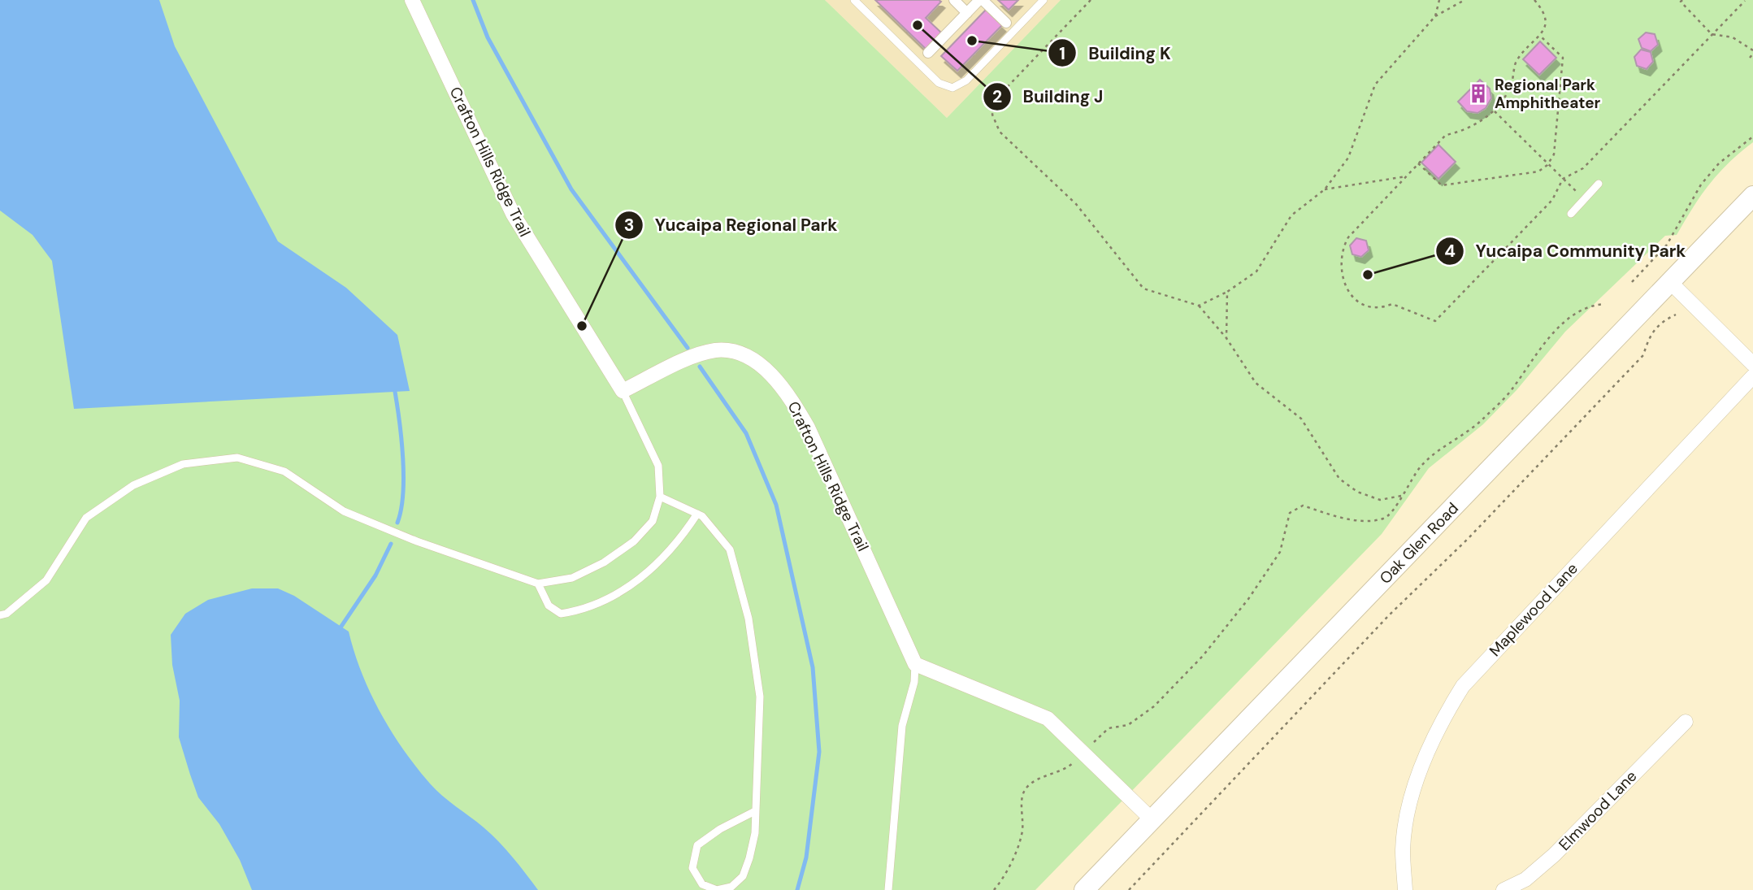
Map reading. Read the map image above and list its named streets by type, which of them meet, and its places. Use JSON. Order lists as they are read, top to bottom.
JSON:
{
  "streets": {
    "main road": ["Oak Glen Road"],
    "street": ["Crafton Hills Ridge Trail", "Maplewood Lane", "Elmwood Lane"]
  },
  "places": {
    "other": [
      "Building J",
      "Building K",
      "Yucaipa Community Park",
      "Yucaipa Regional Park"
    ],
    "building": ["Regional Park Amphitheater"]
  }
}
